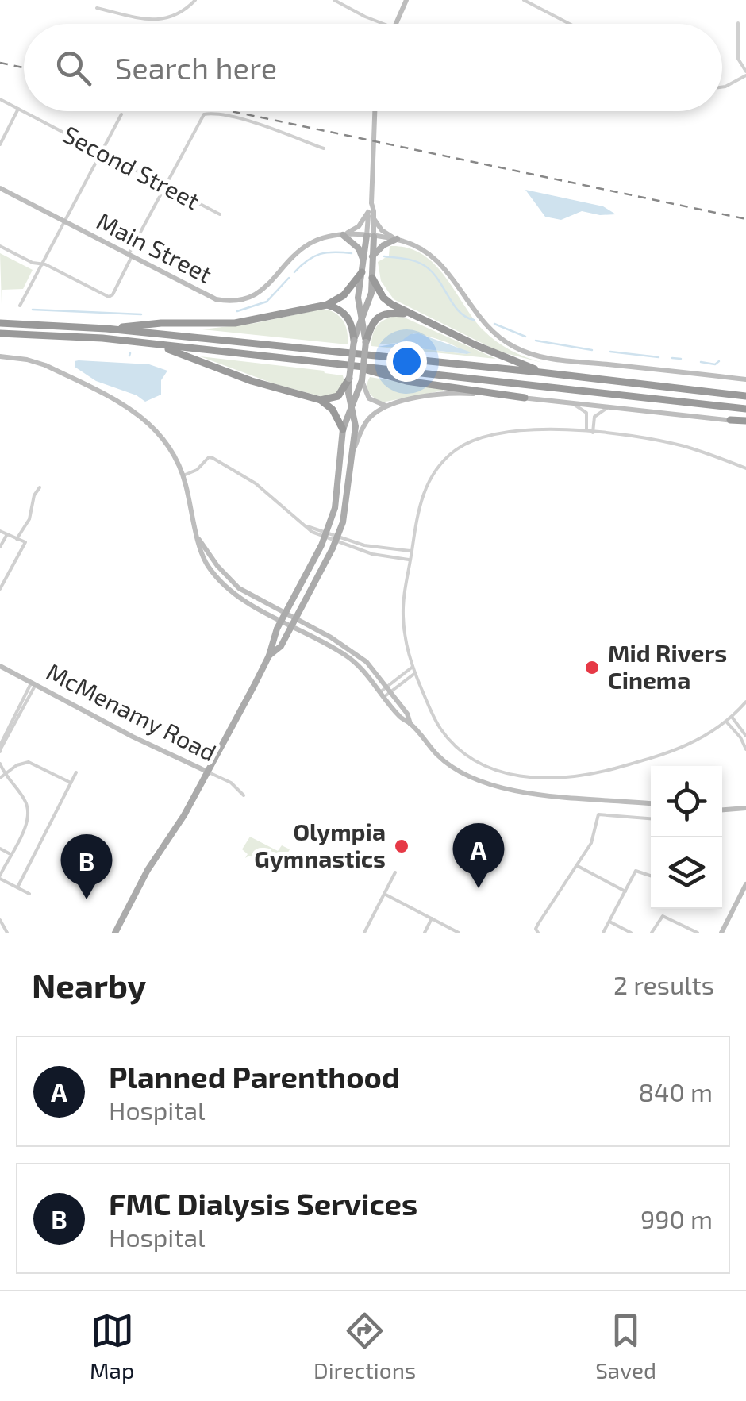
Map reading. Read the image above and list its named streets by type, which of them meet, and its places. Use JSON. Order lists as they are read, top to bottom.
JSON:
{
  "streets": {
    "street": ["Second Street", "Main Street", "McMenamy Road"]
  },
  "places": ["Mid Rivers Cinema", "Olympia Gymnastics"],
  "page": {
    "search": "Search here",
    "pins": ["A", "B"],
    "heading": ["Nearby", "2 results"],
    "list": [
      {
        "mark": "A",
        "name": "Planned Parenthood",
        "note": "Hospital",
        "value": "840 m"
      },
      {
        "mark": "B",
        "name": "FMC Dialysis Services",
        "note": "Hospital",
        "value": "990 m"
      }
    ],
    "nav": ["Map", "Directions", "Saved"]
  }
}
